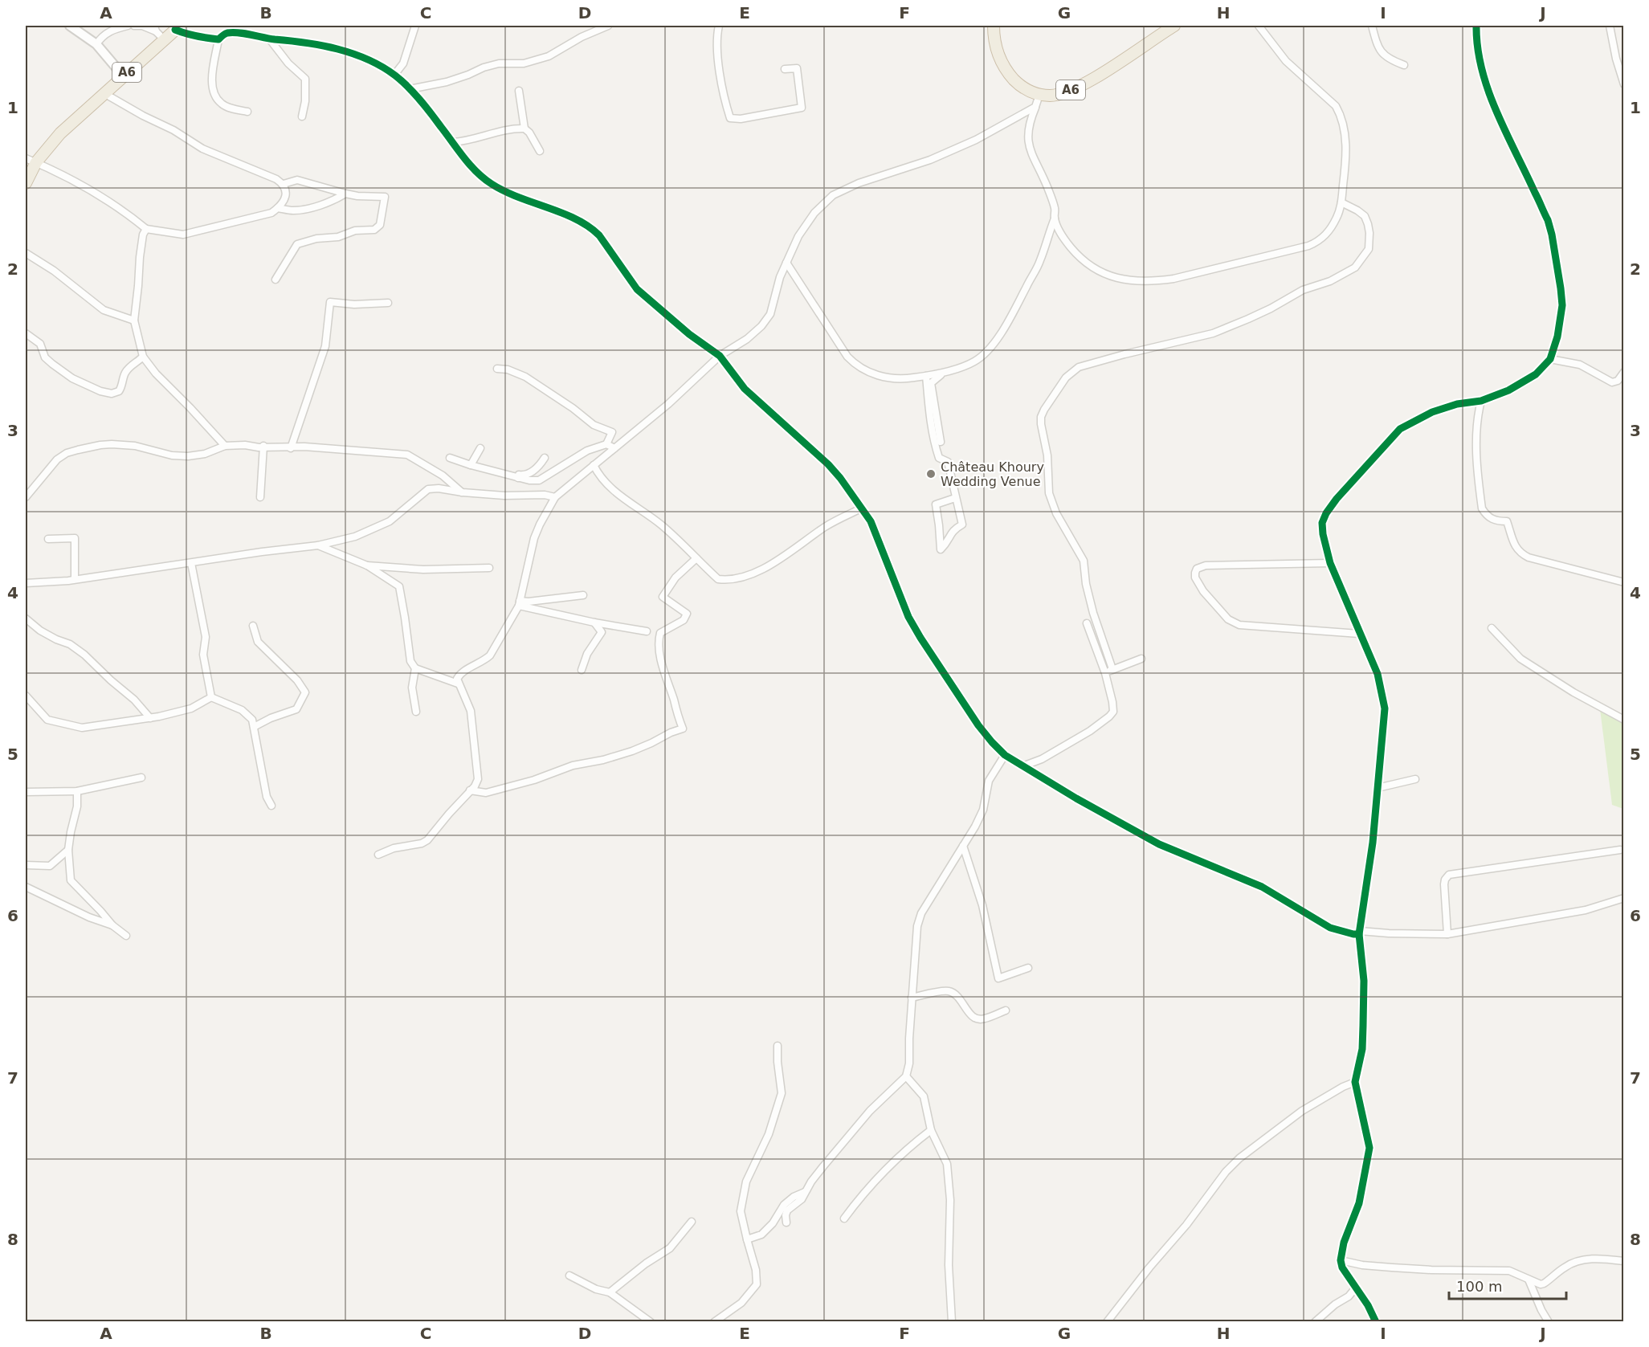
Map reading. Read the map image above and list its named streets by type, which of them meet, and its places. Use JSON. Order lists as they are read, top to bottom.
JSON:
{
  "streets": {
    "highway": ["A6"]
  },
  "places": ["Château Khoury Wedding Venue"],
  "scale_bar": "100 m",
  "grid": {
    "columns": [
      "A",
      "B",
      "C",
      "D",
      "E",
      "F",
      "G",
      "H",
      "I",
      "J"
    ],
    "rows": [
      "1",
      "2",
      "3",
      "4",
      "5",
      "6",
      "7",
      "8"
    ]
  }
}
